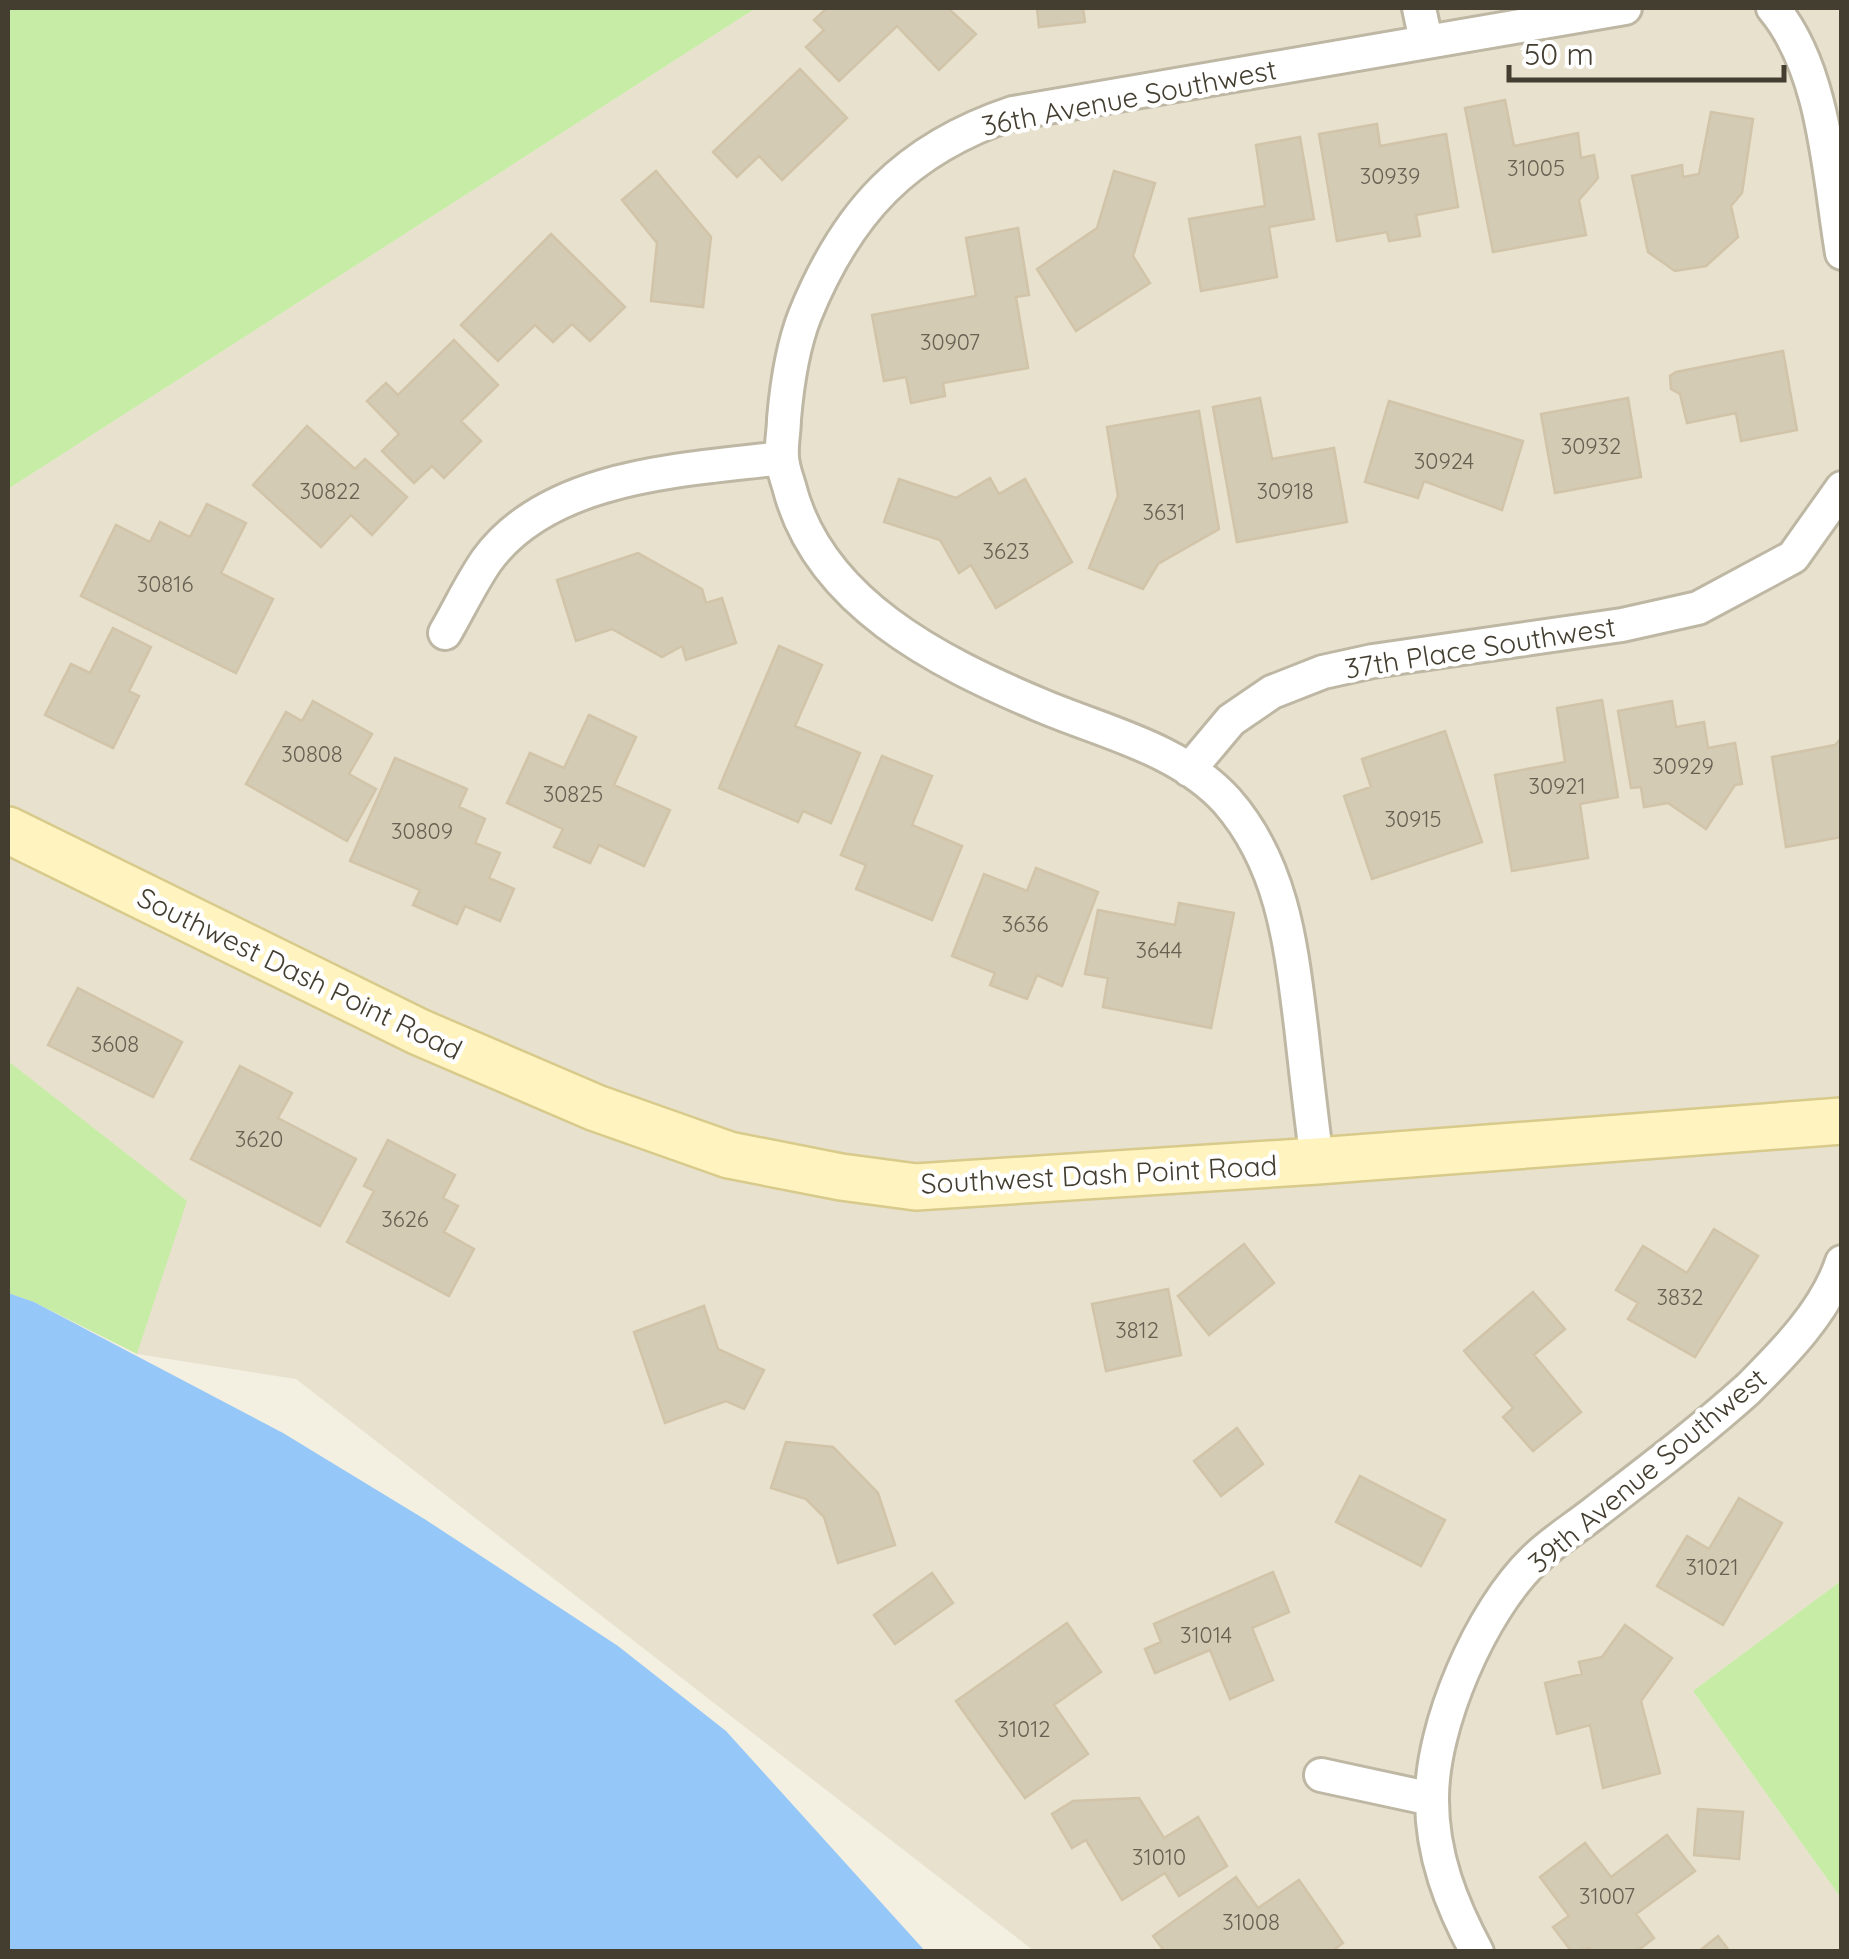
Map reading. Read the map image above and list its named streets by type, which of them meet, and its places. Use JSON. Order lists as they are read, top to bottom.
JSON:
{
  "streets": {
    "main road": ["Southwest Dash Point Road"],
    "street": ["36th Avenue Southwest", "37th Place Southwest", "39th Avenue Southwest"]
  },
  "crossings": [
    ["36th Avenue Southwest", "37th Place Southwest"],
    ["36th Avenue Southwest", "Southwest Dash Point Road"]
  ],
  "house_numbers": [
    "31005",
    "30939",
    "30907",
    "30932",
    "30924",
    "30822",
    "30918",
    "3631",
    "3623",
    "30816",
    "30808",
    "30929",
    "30921",
    "30825",
    "30915",
    "30809",
    "3636",
    "3644",
    "3608",
    "3620",
    "3626",
    "3832",
    "3812",
    "31021",
    "31014",
    "31012",
    "31010",
    "31007",
    "31008"
  ],
  "scale_bar": "50 m"
}
